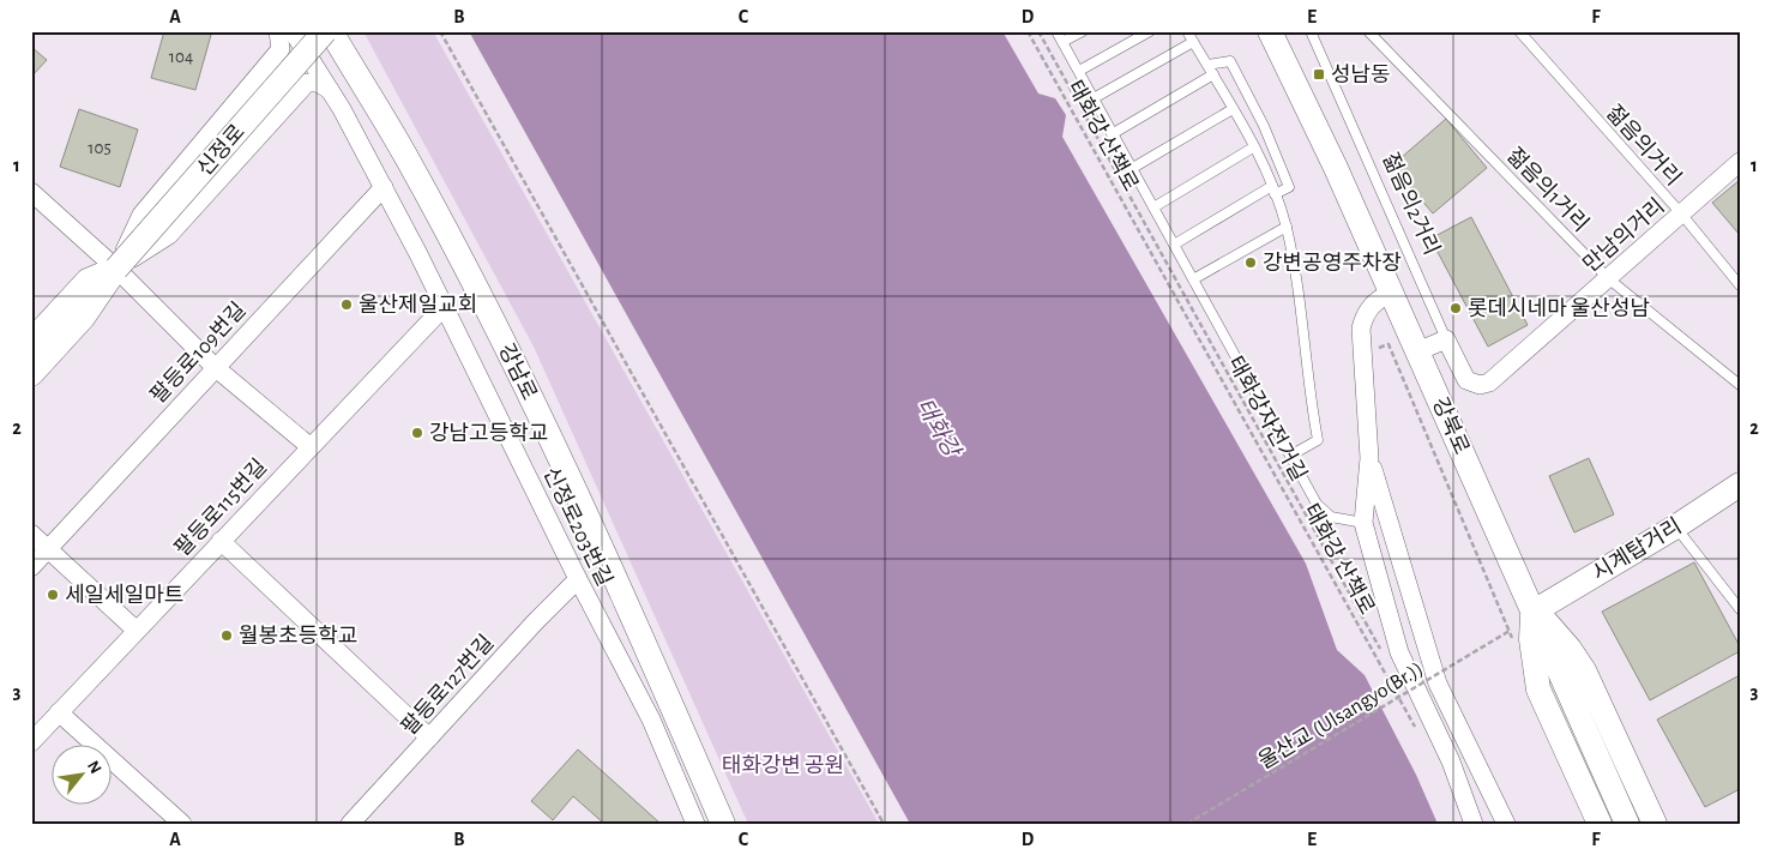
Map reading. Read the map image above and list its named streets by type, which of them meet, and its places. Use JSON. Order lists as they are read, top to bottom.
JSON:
{
  "streets": {
    "main road": [
      "신정로",
      "강남로",
      "강북로",
      "시계탑거리"
    ],
    "street": [
      "젊음의2거리",
      "만남의거리",
      "팔등로109번길",
      "팔등로115번길",
      "신정로203번길",
      "팔등로127번길"
    ],
    "lane": ["젊음의거리", "젊음의1거리"],
    "path": ["태화강 산책로", "태화강자전거길", "울산교 (Ulsangyo(Br.))"]
  },
  "crossings": [
    ["젊음의거리", "만남의거리"],
    ["젊음의1거리", "만남의거리"],
    ["젊음의2거리", "만남의거리"],
    ["팔등로109번길", "신정로203번길"],
    ["강북로", "시계탑거리"],
    ["팔등로115번길", "신정로203번길"],
    ["신정로203번길", "팔등로127번길"]
  ],
  "water": ["태화강"],
  "parks": ["태화강변 공원"],
  "places": {
    "transit": ["성남동"],
    "other": [
      "강변공영주차장",
      "울산제일교회",
      "롯데시네마 울산성남",
      "강남고등학교",
      "세일세일마트",
      "월봉초등학교"
    ]
  },
  "house_numbers": ["104", "105"],
  "north": "top right",
  "grid": {
    "columns": [
      "A",
      "B",
      "C",
      "D",
      "E",
      "F"
    ],
    "rows": ["1", "2", "3"]
  }
}
